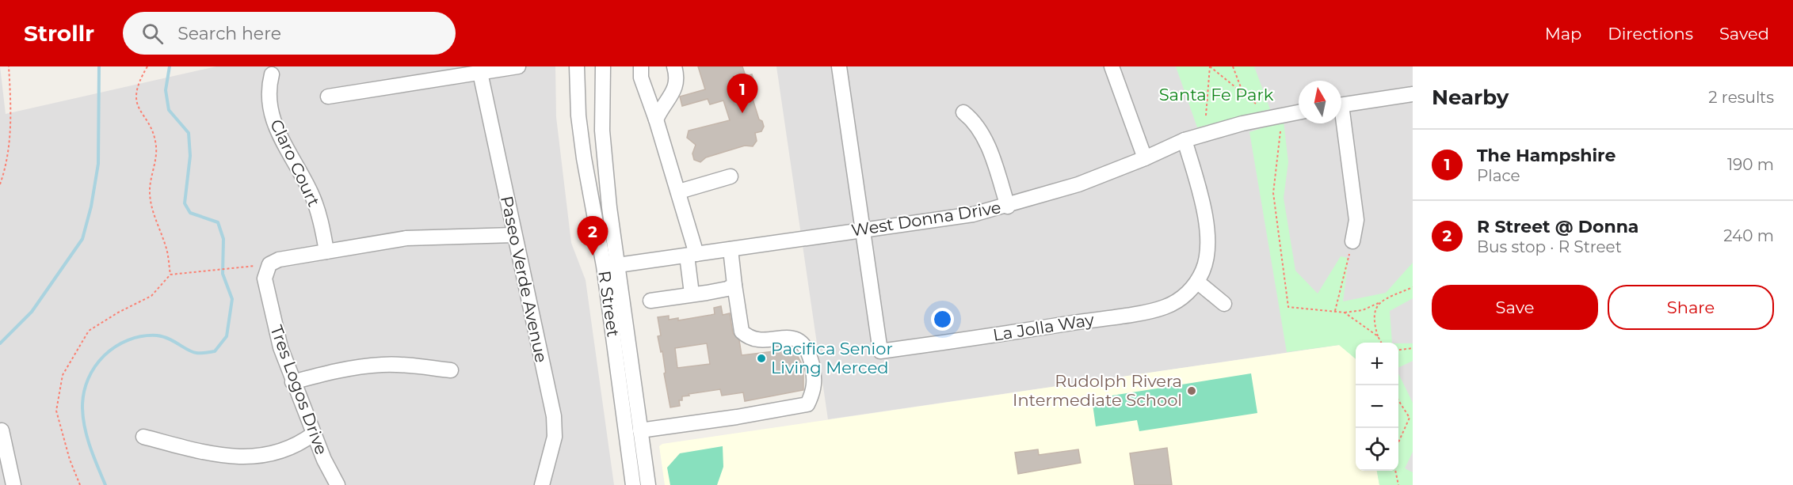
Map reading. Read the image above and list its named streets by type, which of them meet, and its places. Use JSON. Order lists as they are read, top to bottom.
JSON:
{
  "streets": {
    "street": [
      "Claro Court",
      "West Donna Drive",
      "Paseo Verde Avenue",
      "R Street",
      "La Jolla Way",
      "Tres Logos Drive"
    ]
  },
  "crossings": [
    ["West Donna Drive", "R Street"],
    ["West Donna Drive", "La Jolla Way"]
  ],
  "parks": ["Santa Fe Park"],
  "places": ["Pacifica Senior Living Merced", "Rudolph Rivera Intermediate School"],
  "north": "top",
  "page": {
    "header": "Strollr",
    "search": "Search here",
    "nav": ["Map", "Directions", "Saved"],
    "heading": ["Nearby", "2 results"],
    "pins": ["1", "2"],
    "list": [
      {
        "mark": "1",
        "name": "The Hampshire",
        "note": "Place",
        "value": "190 m"
      },
      {
        "mark": "2",
        "name": "R Street @ Donna",
        "note": "Bus stop · R Street",
        "value": "240 m"
      }
    ],
    "buttons": ["Save", "Share"],
    "map_buttons": ["+", "−"]
  }
}
